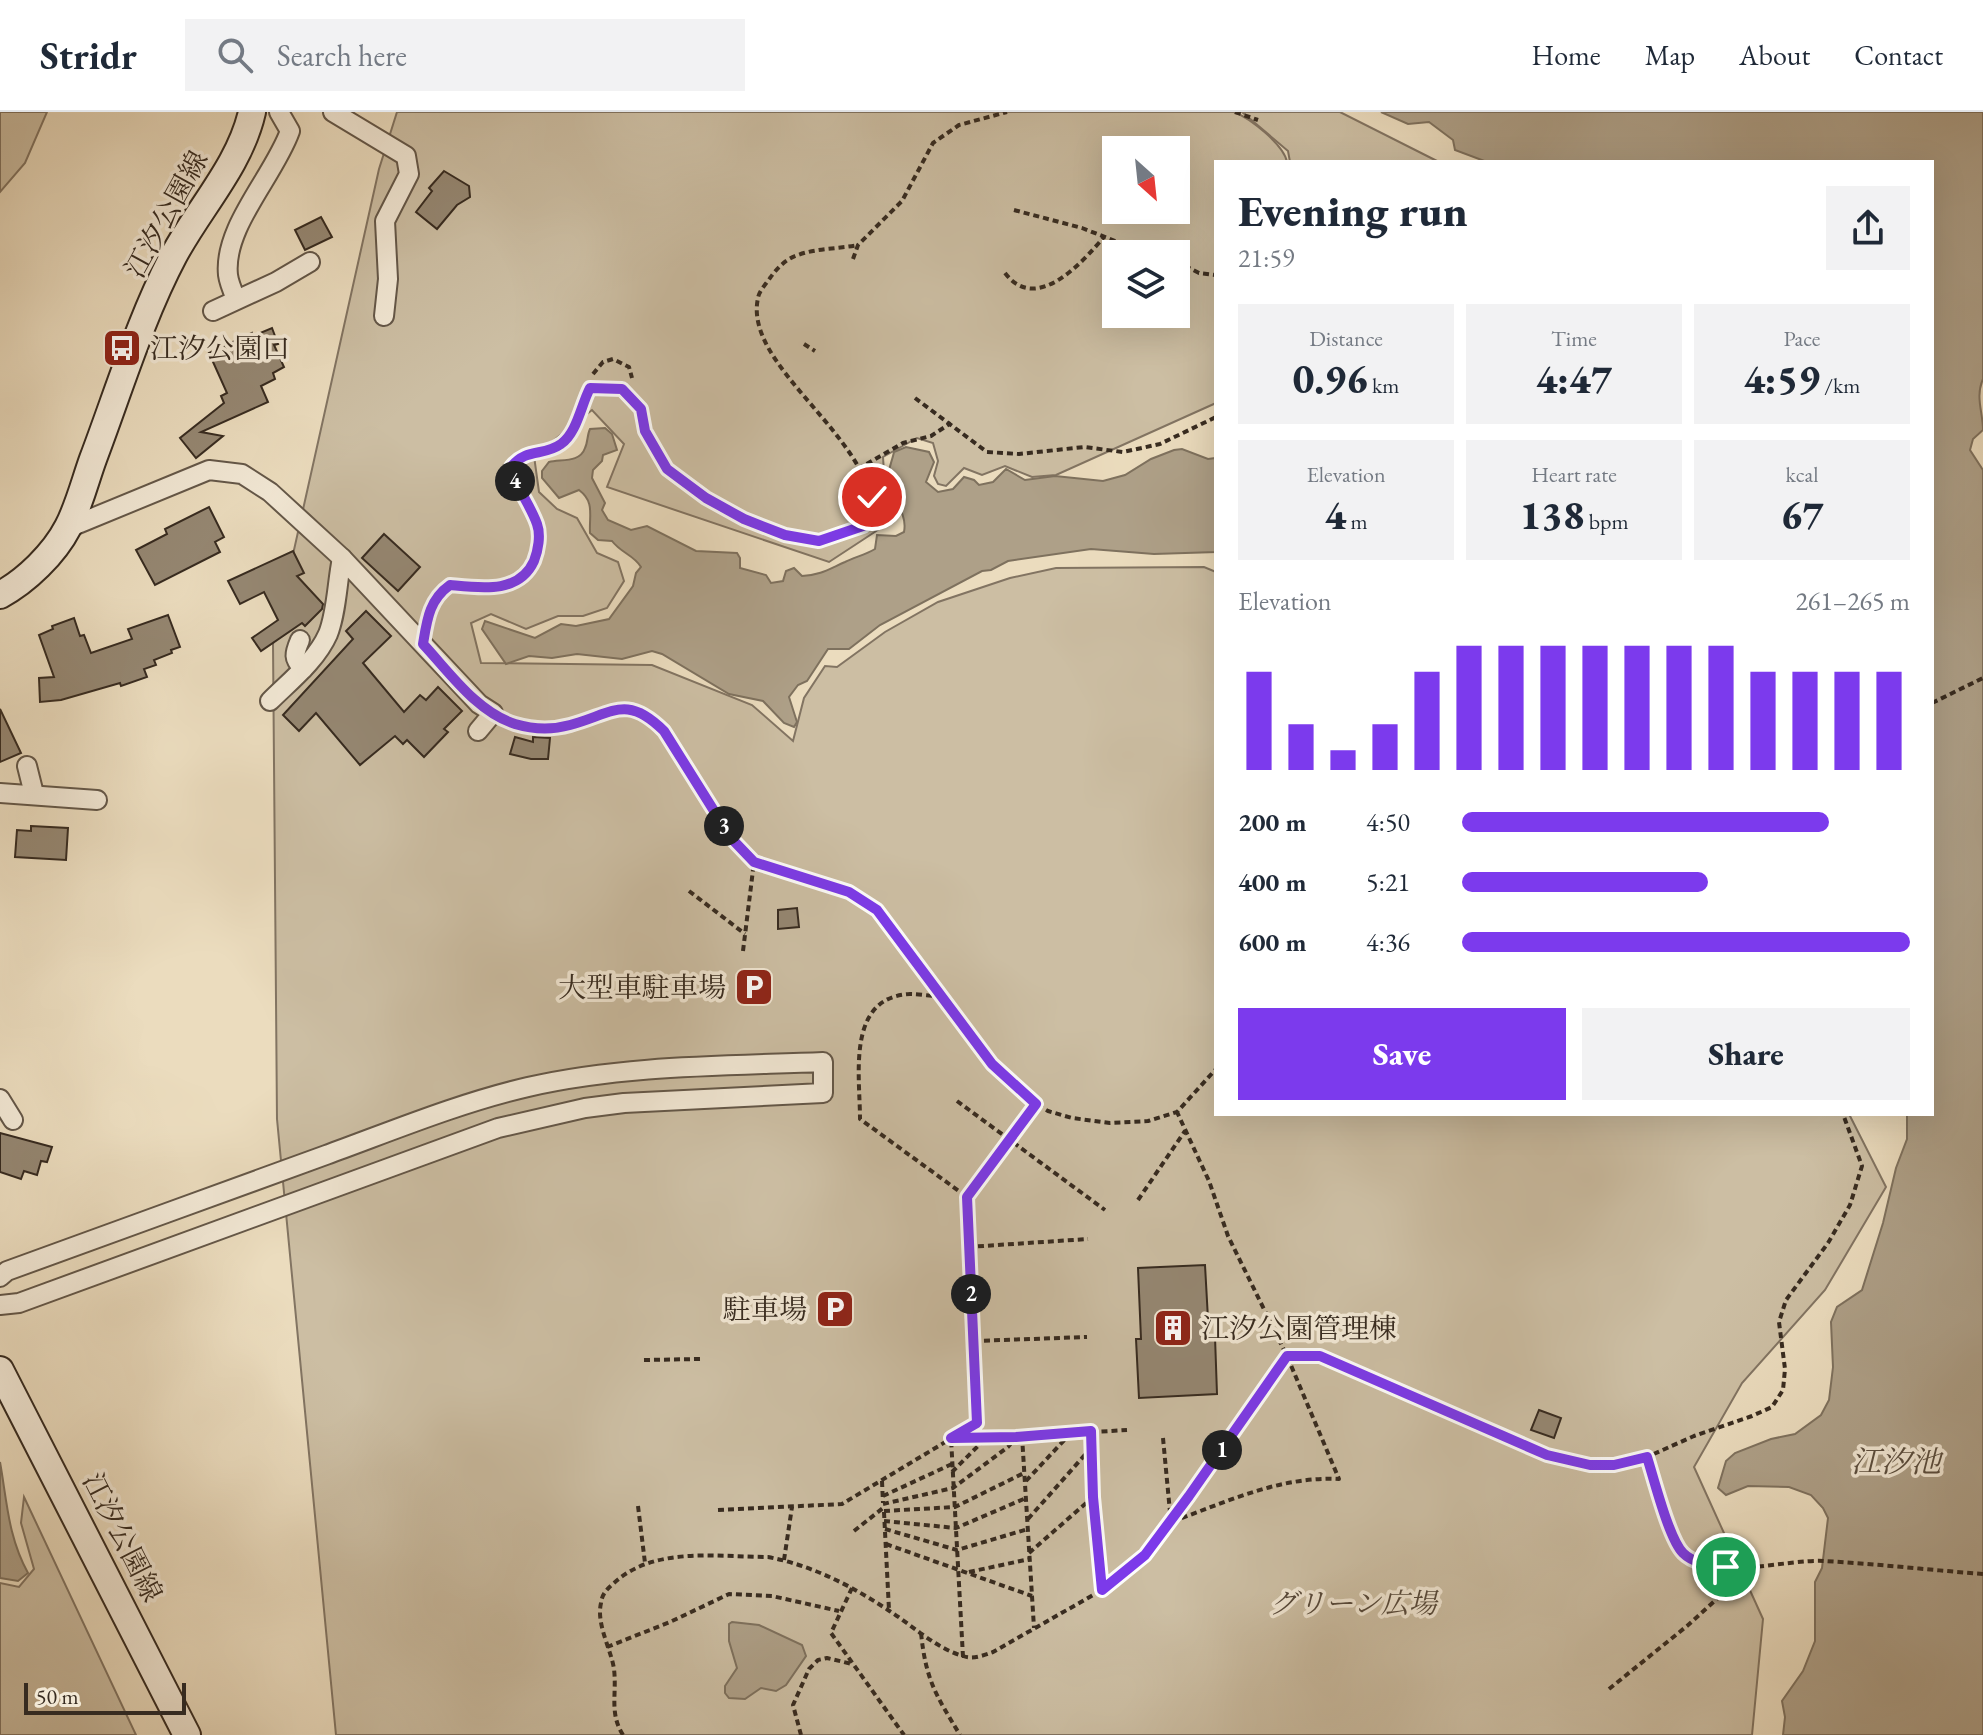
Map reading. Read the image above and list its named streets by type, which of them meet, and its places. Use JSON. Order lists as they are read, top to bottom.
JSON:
{
  "streets": {
    "main road": ["江汐公園線"]
  },
  "water": ["江汐池"],
  "parks": ["グリーン広場"],
  "places": {
    "bus stop": ["江汐公園口"],
    "parking": ["大型車駐車場", "駐車場"],
    "building": ["江汐公園管理棟"]
  },
  "scale_bar": "50 m",
  "north": "bottom right",
  "page": {
    "header": "Stridr",
    "search": "Search here",
    "nav": [
      "Home",
      "Map",
      "About",
      "Contact"
    ],
    "heading": ["Evening run", "21:59"],
    "stats": [
      ["Distance", "0.96 km"],
      ["Time", "4:47"],
      ["Pace", "4:59 /km"],
      ["Elevation", "4 m"],
      ["Heart rate", "138 bpm"],
      ["kcal", "67"]
    ],
    "pins": [
      "4",
      "3",
      "2",
      "1"
    ],
    "chart": ["Elevation", "261–265 m"],
    "list": [
      {
        "name": "200 m",
        "note": "4:50"
      },
      {
        "name": "400 m",
        "note": "5:21"
      },
      {
        "name": "600 m",
        "note": "4:36"
      }
    ],
    "buttons": ["Save", "Share"],
    "scale": "50 m"
  }
}
